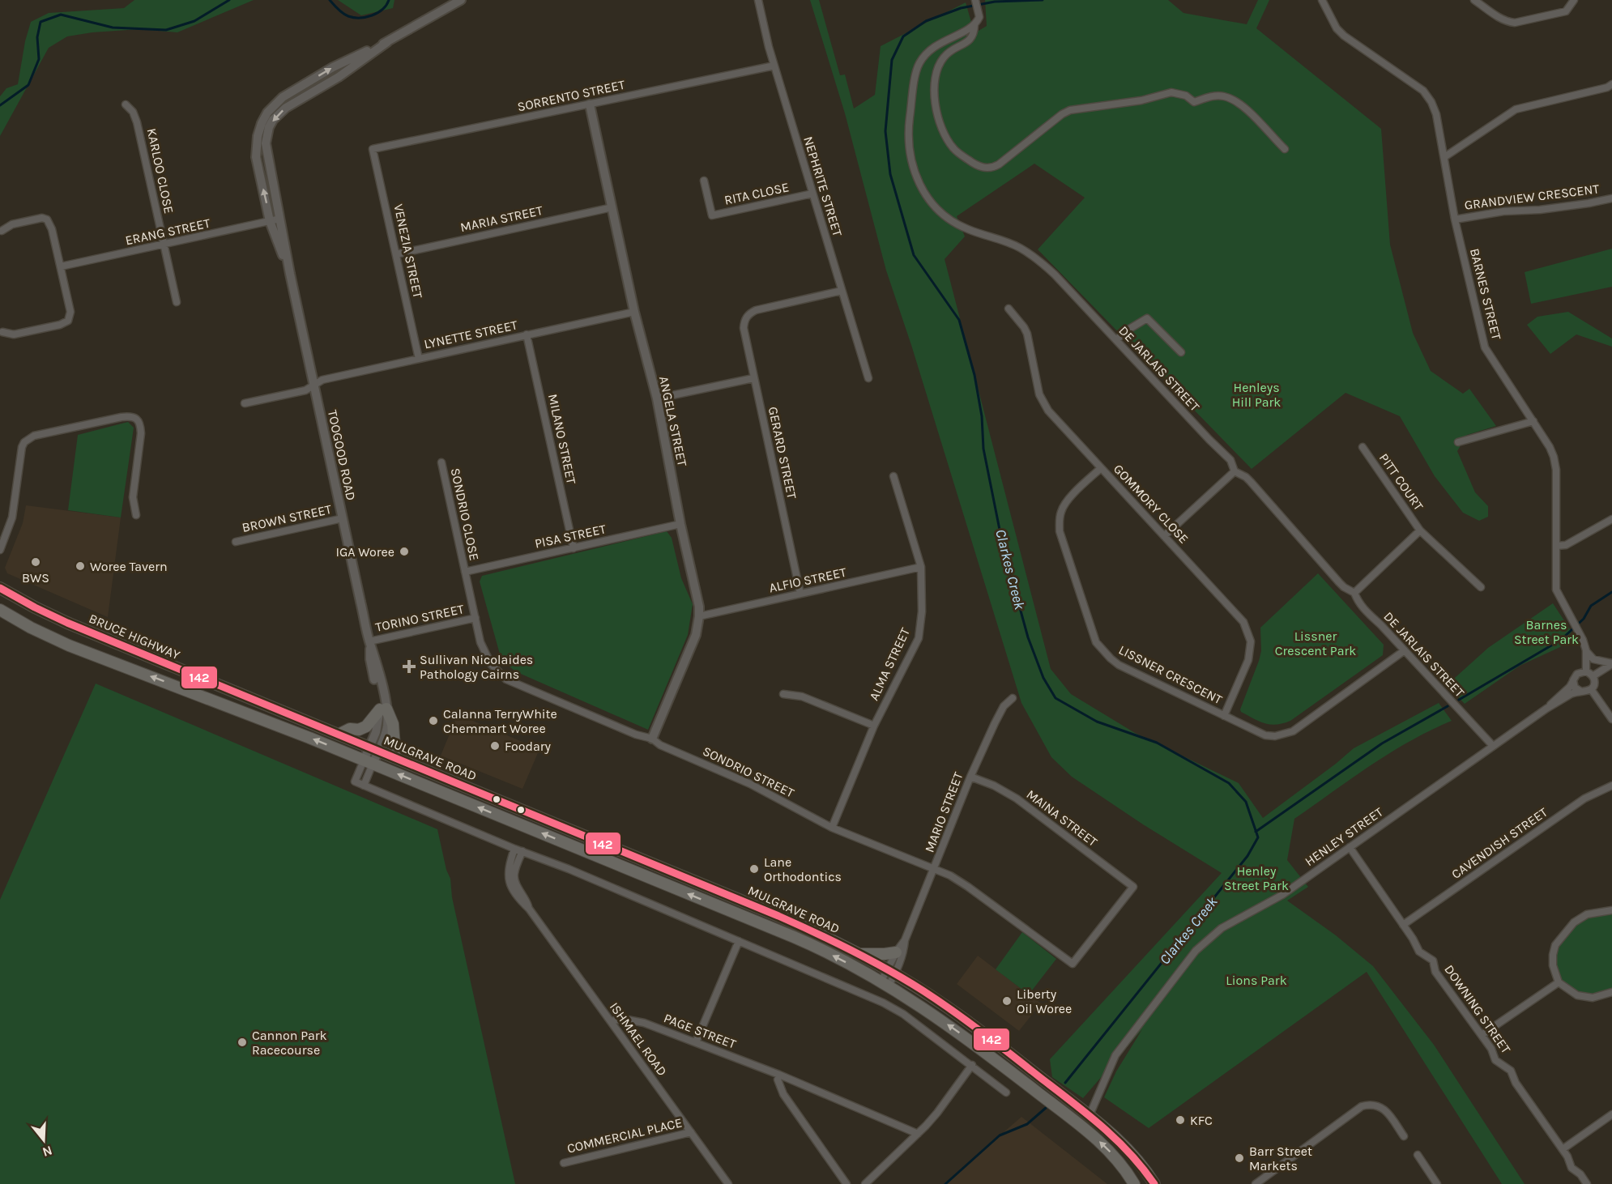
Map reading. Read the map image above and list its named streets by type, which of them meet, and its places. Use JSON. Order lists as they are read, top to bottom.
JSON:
{
  "streets": {
    "main road": ["BRUCE HIGHWAY", "MULGRAVE ROAD"],
    "street": [
      "SORRENTO STREET",
      "KARLOO CLOSE",
      "NEPHRITE STREET",
      "RITA CLOSE",
      "GRANDVIEW CRESCENT",
      "MARIA STREET",
      "ERANG STREET",
      "VENEZIA STREET",
      "BARNES STREET",
      "LYNETTE STREET",
      "DE JARLAIS STREET",
      "ANGELA STREET",
      "MILANO STREET",
      "GERARD STREET",
      "TOOGOOD ROAD",
      "PITT COURT",
      "GOMMORY CLOSE",
      "SONDRIO CLOSE",
      "BROWN STREET",
      "PISA STREET",
      "ALFIO STREET",
      "TORINO STREET",
      "ALMA STREET",
      "LISSNER CRESCENT",
      "SONDRIO STREET",
      "MARIO STREET",
      "MAINA STREET",
      "HENLEY STREET",
      "CAVENDISH STREET",
      "DOWNING STREET",
      "PAGE STREET",
      "ISHMAEL ROAD",
      "COMMERCIAL PLACE"
    ]
  },
  "crossings": [
    ["SORRENTO STREET", "NEPHRITE STREET"],
    ["SORRENTO STREET", "VENEZIA STREET"],
    ["SORRENTO STREET", "ANGELA STREET"],
    ["KARLOO CLOSE", "ERANG STREET"],
    ["NEPHRITE STREET", "RITA CLOSE"],
    ["NEPHRITE STREET", "GERARD STREET"],
    ["GRANDVIEW CRESCENT", "BARNES STREET"],
    ["MARIA STREET", "VENEZIA STREET"],
    ["MARIA STREET", "ANGELA STREET"],
    ["ERANG STREET", "TOOGOOD ROAD"],
    ["VENEZIA STREET", "LYNETTE STREET"],
    ["BARNES STREET", "HENLEY STREET"],
    ["LYNETTE STREET", "ANGELA STREET"],
    ["LYNETTE STREET", "MILANO STREET"],
    ["LYNETTE STREET", "TOOGOOD ROAD"],
    ["DE JARLAIS STREET", "PITT COURT"],
    ["DE JARLAIS STREET", "LISSNER CRESCENT"],
    ["DE JARLAIS STREET", "HENLEY STREET"],
    ["ANGELA STREET", "PISA STREET"],
    ["ANGELA STREET", "ALFIO STREET"],
    ["ANGELA STREET", "SONDRIO STREET"],
    ["MILANO STREET", "PISA STREET"],
    ["GERARD STREET", "ALFIO STREET"],
    ["TOOGOOD ROAD", "BROWN STREET"],
    ["TOOGOOD ROAD", "TORINO STREET"],
    ["TOOGOOD ROAD", "BRUCE HIGHWAY"],
    ["TOOGOOD ROAD", "MULGRAVE ROAD"],
    ["GOMMORY CLOSE", "LISSNER CRESCENT"],
    ["SONDRIO CLOSE", "PISA STREET"],
    ["SONDRIO CLOSE", "SONDRIO STREET"],
    ["PISA STREET", "SONDRIO STREET"],
    ["ALFIO STREET", "ALMA STREET"],
    ["TORINO STREET", "SONDRIO STREET"],
    ["BRUCE HIGHWAY", "MULGRAVE ROAD"],
    ["ALMA STREET", "SONDRIO STREET"],
    ["MULGRAVE ROAD", "MARIO STREET"],
    ["MULGRAVE ROAD", "HENLEY STREET"],
    ["SONDRIO STREET", "MARIO STREET"],
    ["SONDRIO STREET", "MAINA STREET"],
    ["MARIO STREET", "MAINA STREET"],
    ["HENLEY STREET", "DOWNING STREET"],
    ["CAVENDISH STREET", "DOWNING STREET"],
    ["PAGE STREET", "ISHMAEL ROAD"],
    ["ISHMAEL ROAD", "COMMERCIAL PLACE"]
  ],
  "water": ["Clarkes Creek"],
  "parks": [
    "Henleys Hill Park",
    "Barnes Street Park",
    "Lissner Crescent Park",
    "Henley Street Park",
    "Lions Park"
  ],
  "places": {
    "other": [
      "IGA Woree",
      "BWS",
      "Woree Tavern",
      "Calanna TerryWhite Chemmart Woree",
      "Foodary",
      "Lane Orthodontics",
      "Liberty Oil Woree",
      "Cannon Park Racecourse",
      "KFC",
      "Barr Street Markets"
    ],
    "health": ["Sullivan Nicolaides Pathology Cairns"]
  },
  "lines": ["transit line 142"],
  "north": "bottom"
}
